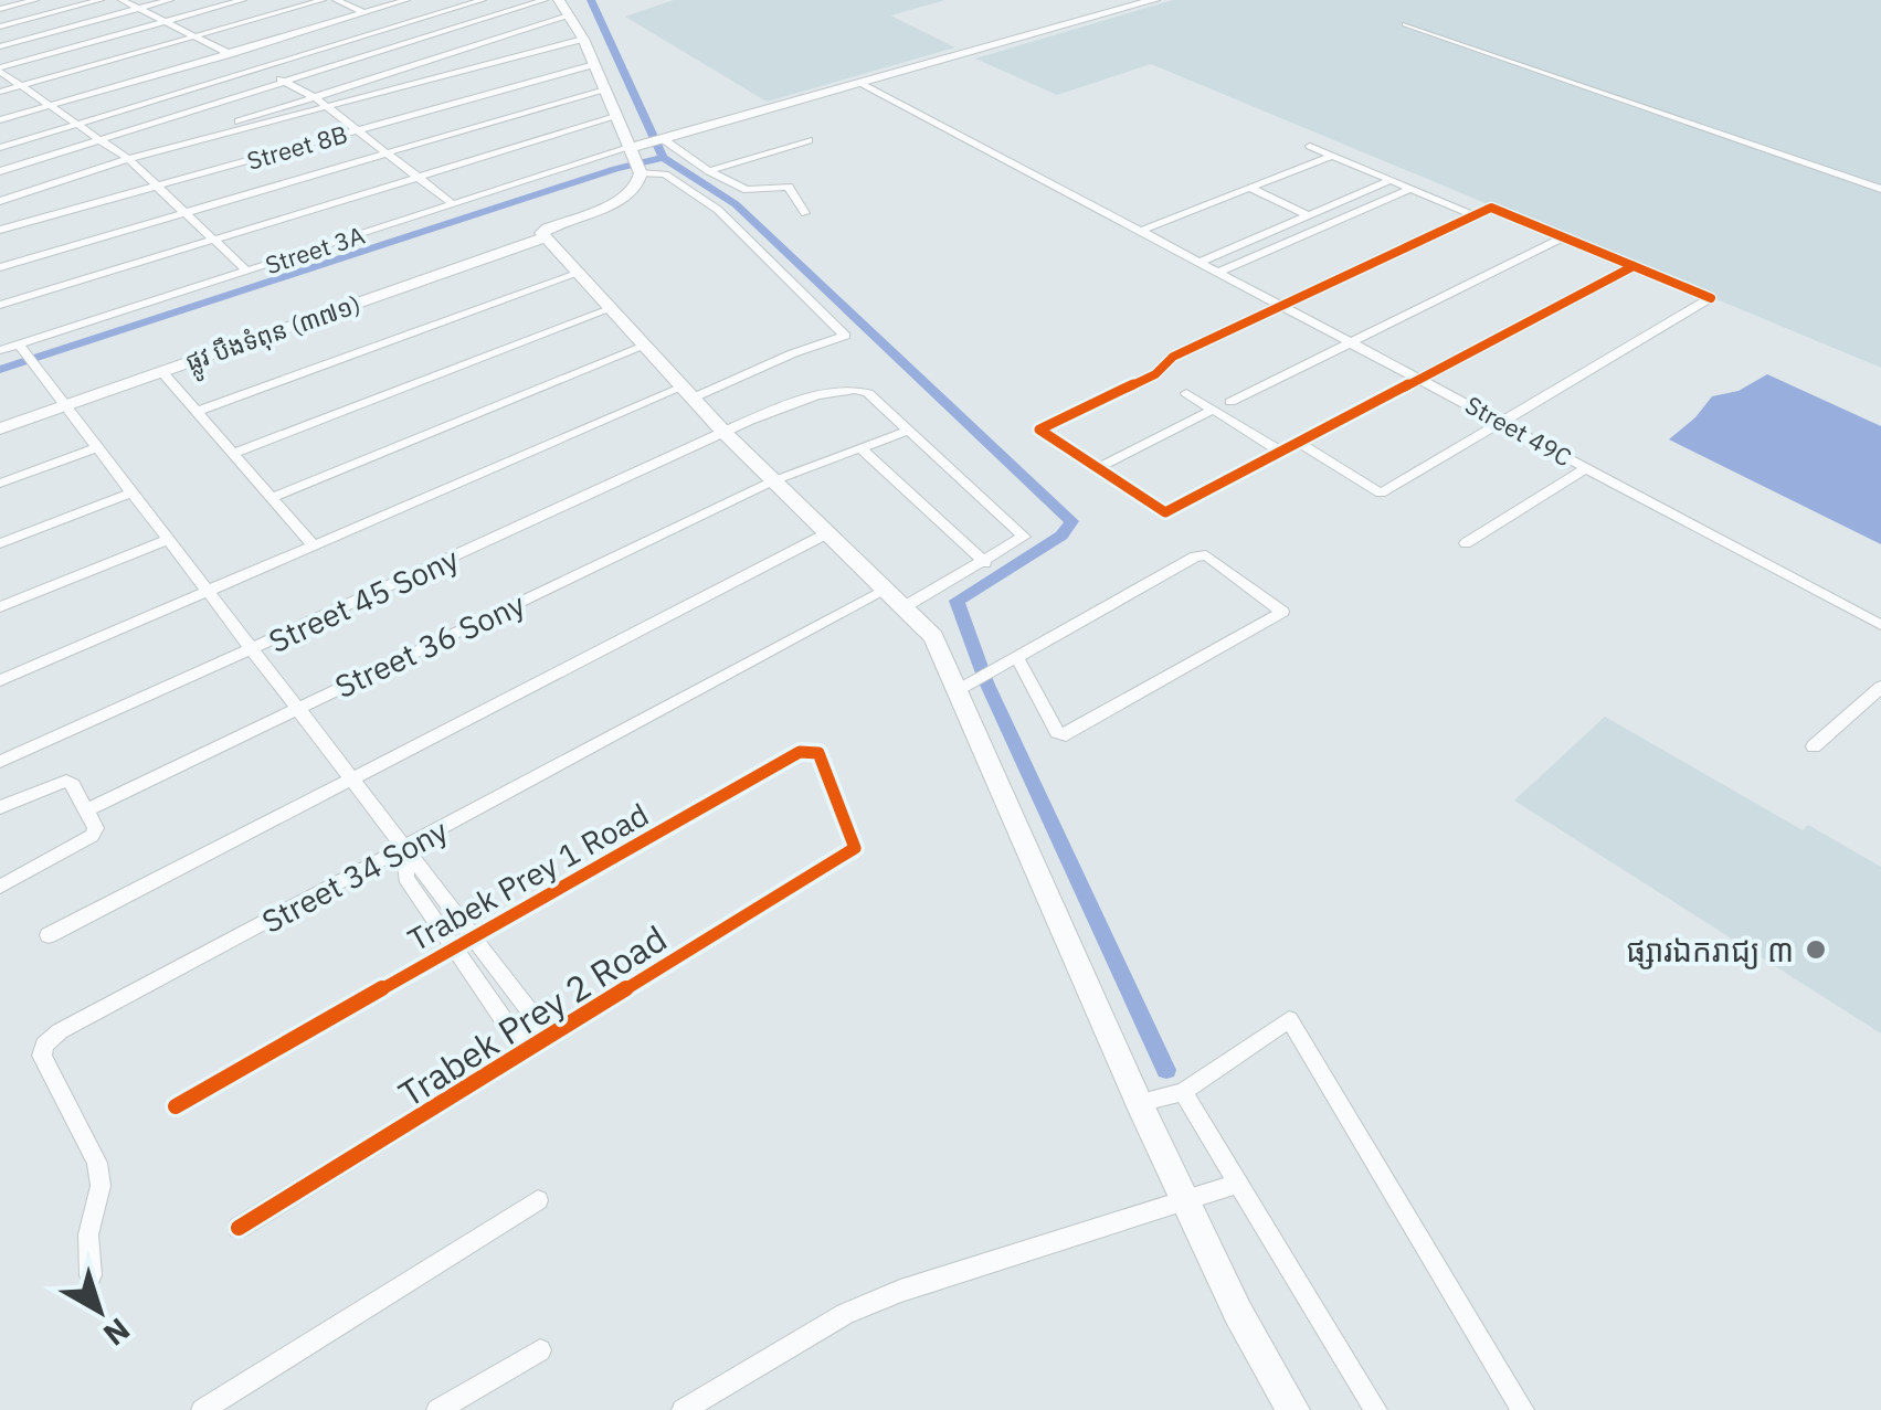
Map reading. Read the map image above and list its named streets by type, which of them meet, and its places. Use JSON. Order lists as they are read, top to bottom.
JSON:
{
  "streets": {
    "street": [
      "Street 8B",
      "Street 3A",
      "ផ្លូវ បឹងទំពុន (៣៧១)",
      "Street 49C",
      "Street 45 Sony",
      "Street 36 Sony",
      "Street 34 Sony",
      "Trabek Prey 1 Road",
      "Trabek Prey 2 Road"
    ]
  },
  "crossings": [
    ["Street 3A", "ផ្លូវ បឹងទំពុន (៣៧១)"],
    ["Street 45 Sony", "Street 36 Sony"],
    ["Trabek Prey 1 Road", "Trabek Prey 2 Road"]
  ],
  "places": ["ផ្សារឯករាជ្យ ៣"],
  "north": "bottom right"
}
